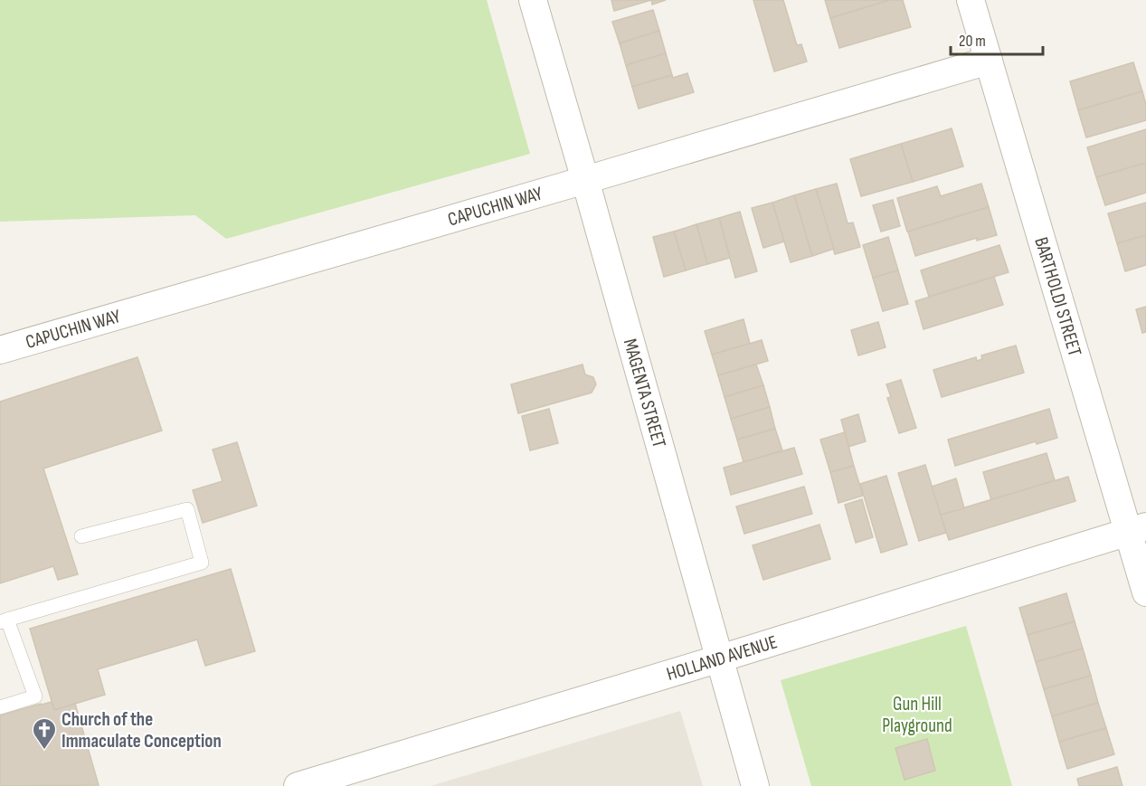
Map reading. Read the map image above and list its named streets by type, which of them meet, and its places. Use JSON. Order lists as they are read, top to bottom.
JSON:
{
  "streets": {
    "street": [
      "CAPUCHIN WAY",
      "BARTHOLDI STREET",
      "MAGENTA STREET",
      "HOLLAND AVENUE"
    ]
  },
  "crossings": [
    ["CAPUCHIN WAY", "BARTHOLDI STREET"],
    ["CAPUCHIN WAY", "MAGENTA STREET"],
    ["BARTHOLDI STREET", "HOLLAND AVENUE"],
    ["MAGENTA STREET", "HOLLAND AVENUE"]
  ],
  "parks": ["Gun Hill Playground"],
  "places": {
    "church": ["Church of the Immaculate Conception"]
  },
  "scale_bar": "20 m"
}
